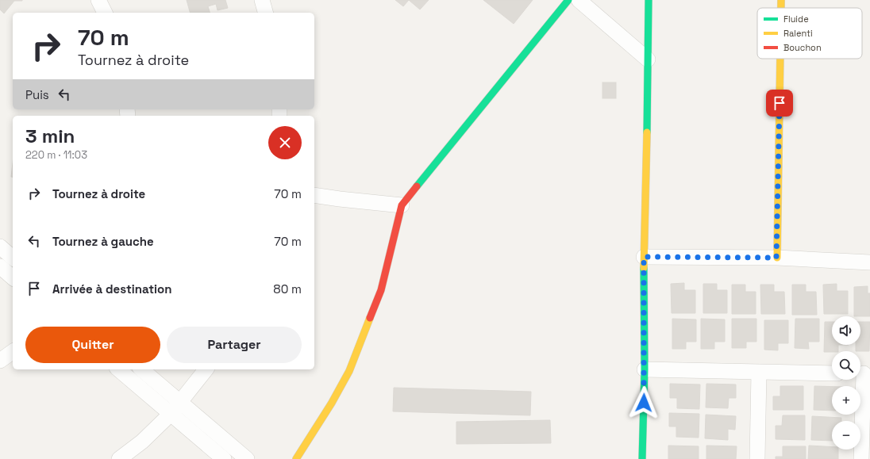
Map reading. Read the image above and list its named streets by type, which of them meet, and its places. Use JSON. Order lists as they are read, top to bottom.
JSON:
{
  "legend": ["Fluide", "Ralenti", "Bouchon"],
  "page": {
    "turn": ["70 m", "Tournez à droite"],
    "then": "Puis",
    "heading": ["3 min", "220 m · 11:03"],
    "list": [
      {
        "name": "Tournez à droite",
        "value": "70 m"
      },
      {
        "name": "Tournez à gauche",
        "value": "70 m"
      },
      {
        "name": "Arrivée à destination",
        "value": "80 m"
      }
    ],
    "map_buttons": ["+", "−"],
    "buttons": ["Quitter", "Partager"]
  }
}
